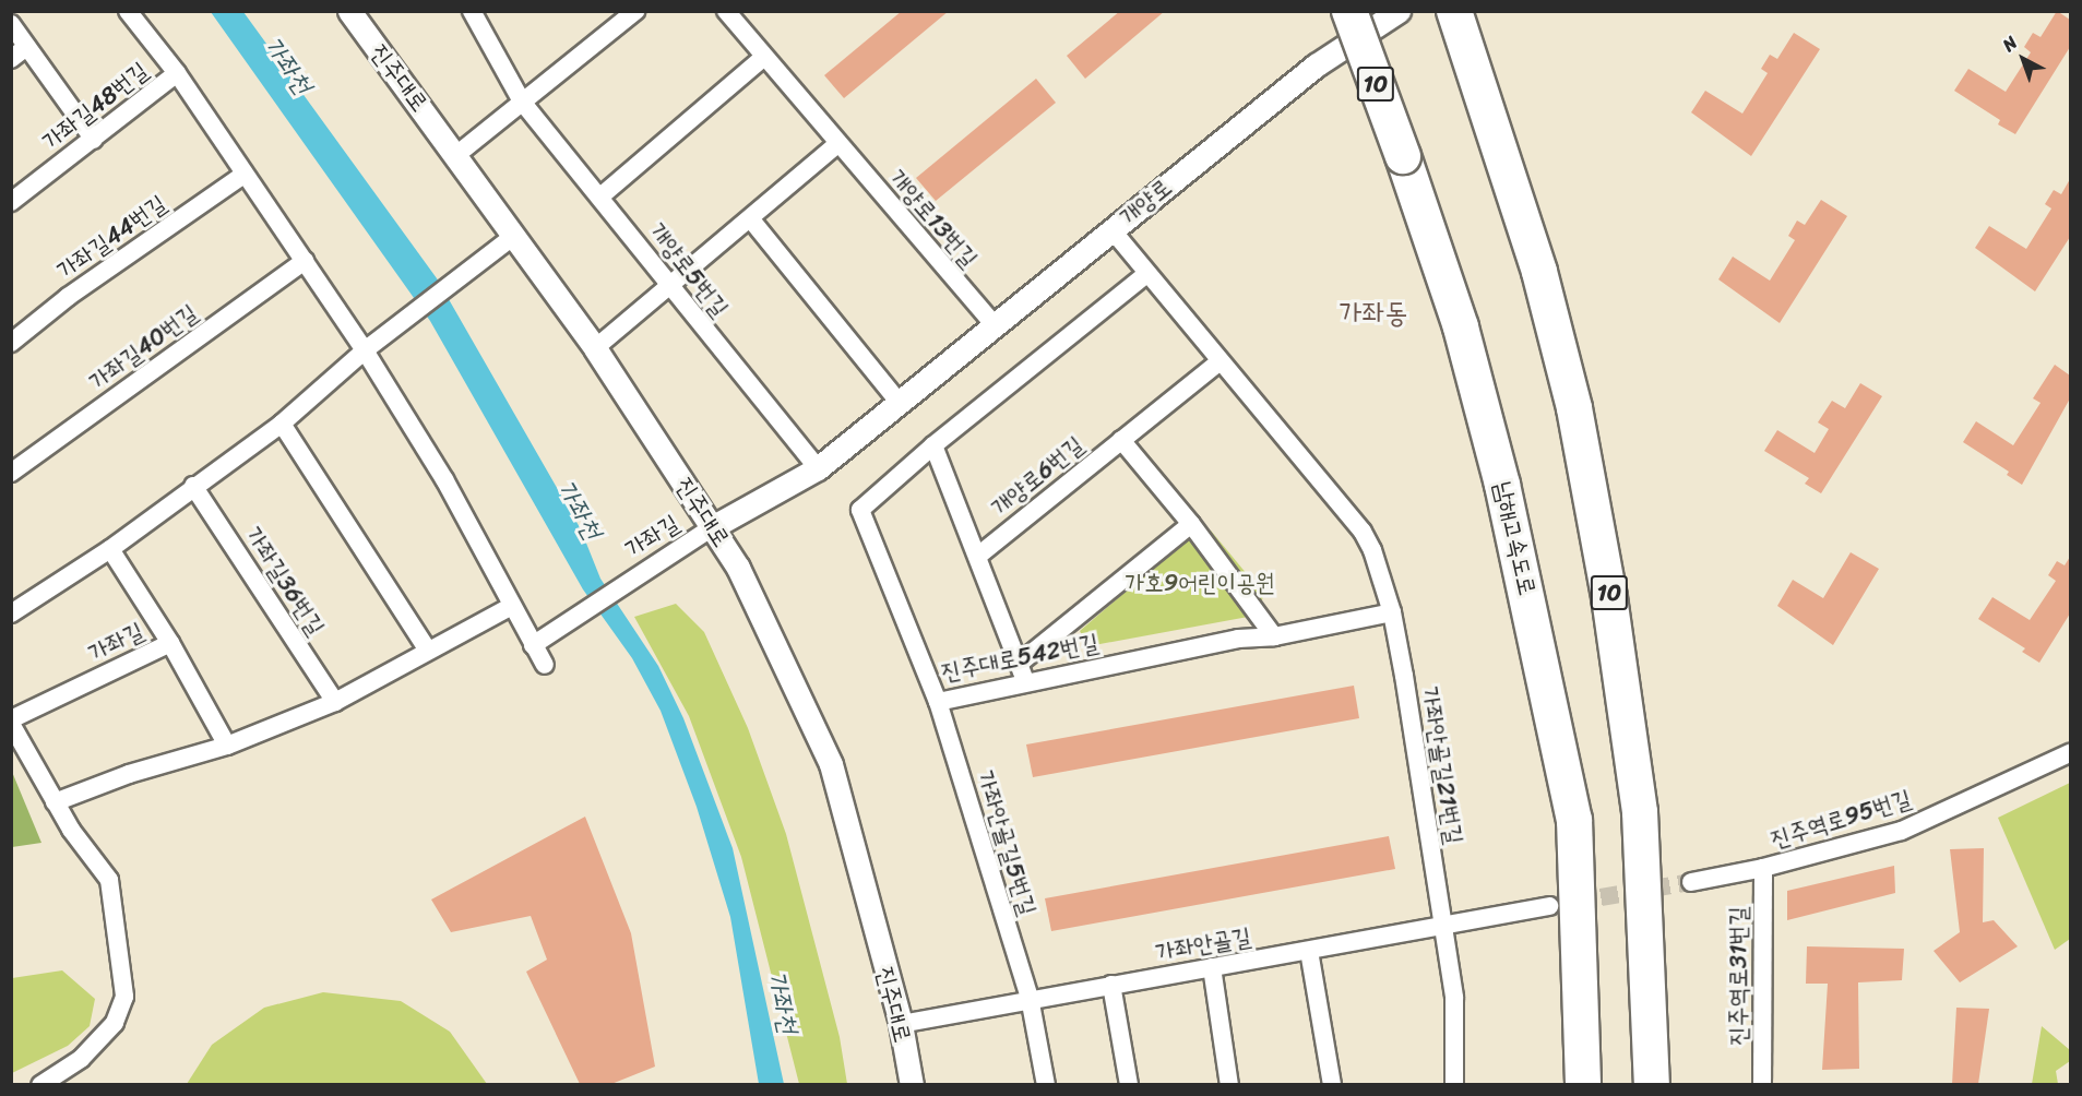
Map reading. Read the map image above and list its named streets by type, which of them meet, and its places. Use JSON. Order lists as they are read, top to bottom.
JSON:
{
  "streets": {
    "highway": ["10", "남해고속도로"],
    "street": [
      "진주대로",
      "가좌길48번길",
      "개양로",
      "개양로13번길",
      "가좌길44번길",
      "개양로5번길",
      "가좌길40번길",
      "개양로6번길",
      "가좌길",
      "가좌길36번길",
      "진주대로542번길",
      "가좌안골길21번길",
      "진주역로95번길",
      "가좌안골길5번길",
      "가좌안골길",
      "진주역로31번길"
    ]
  },
  "crossings": [
    ["진주대로", "개양로"],
    ["진주대로", "가좌길"],
    ["진주대로", "가좌안골길"],
    ["개양로", "개양로13번길"],
    ["개양로", "개양로5번길"],
    ["개양로", "가좌길"],
    ["개양로6번길", "진주대로542번길"],
    ["진주대로542번길", "가좌안골길21번길"],
    ["진주대로542번길", "가좌안골길5번길"],
    ["가좌안골길21번길", "가좌안골길"],
    ["진주역로95번길", "진주역로31번길"],
    ["가좌안골길5번길", "가좌안골길"]
  ],
  "districts": ["가좌동"],
  "water": ["가좌천"],
  "parks": ["가호9어린이공원"],
  "north": "top left"
}
